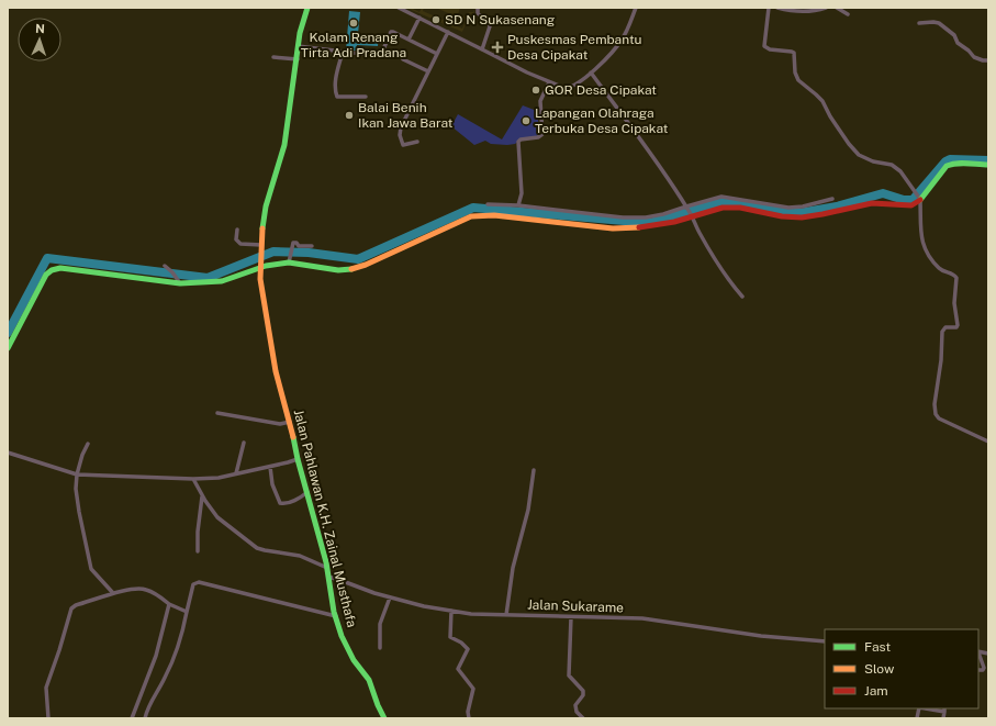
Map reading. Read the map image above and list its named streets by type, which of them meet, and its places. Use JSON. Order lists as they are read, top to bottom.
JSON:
{
  "streets": {
    "street": ["Jalan Pahlawan K.H. Zainal Musthafa", "Jalan Sukarame"]
  },
  "crossings": [
    ["Jalan Pahlawan K.H. Zainal Musthafa", "Jalan Sukarame"]
  ],
  "places": {
    "other": [
      "SD N Sukasenang",
      "Kolam Renang Tirta Adi Pradana",
      "GOR Desa Cipakat",
      "Balai Benih Ikan Jawa Barat",
      "Lapangan Olahraga Terbuka Desa Cipakat"
    ],
    "health": ["Puskesmas Pembantu Desa Cipakat"]
  },
  "legend": ["Fast", "Slow", "Jam"],
  "north": "top"
}
